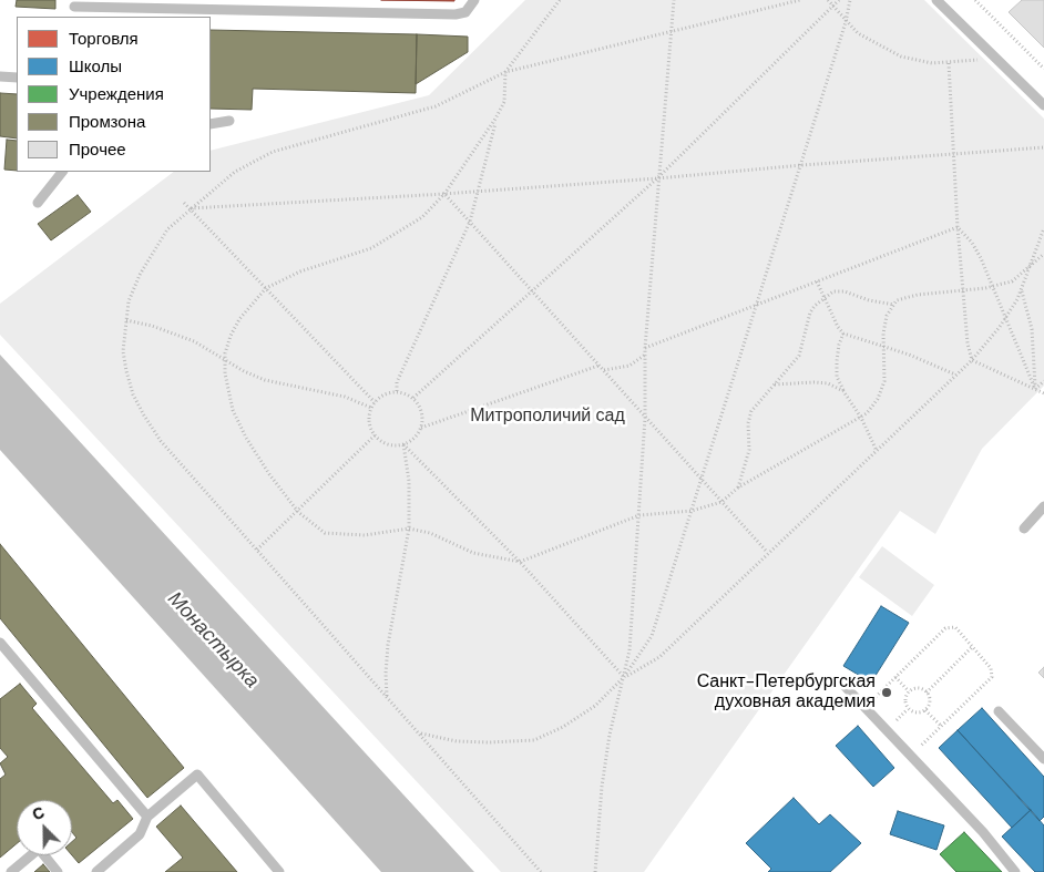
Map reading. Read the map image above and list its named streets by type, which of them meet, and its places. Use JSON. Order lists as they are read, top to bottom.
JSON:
{
  "water": ["Монастырка"],
  "parks": ["Митрополичий сад"],
  "places": ["Санкт-Петербургская духовная академия"],
  "legend": [
    "Торговля",
    "Школы",
    "Учреждения",
    "Промзона",
    "Прочее"
  ],
  "north": "top left"
}
